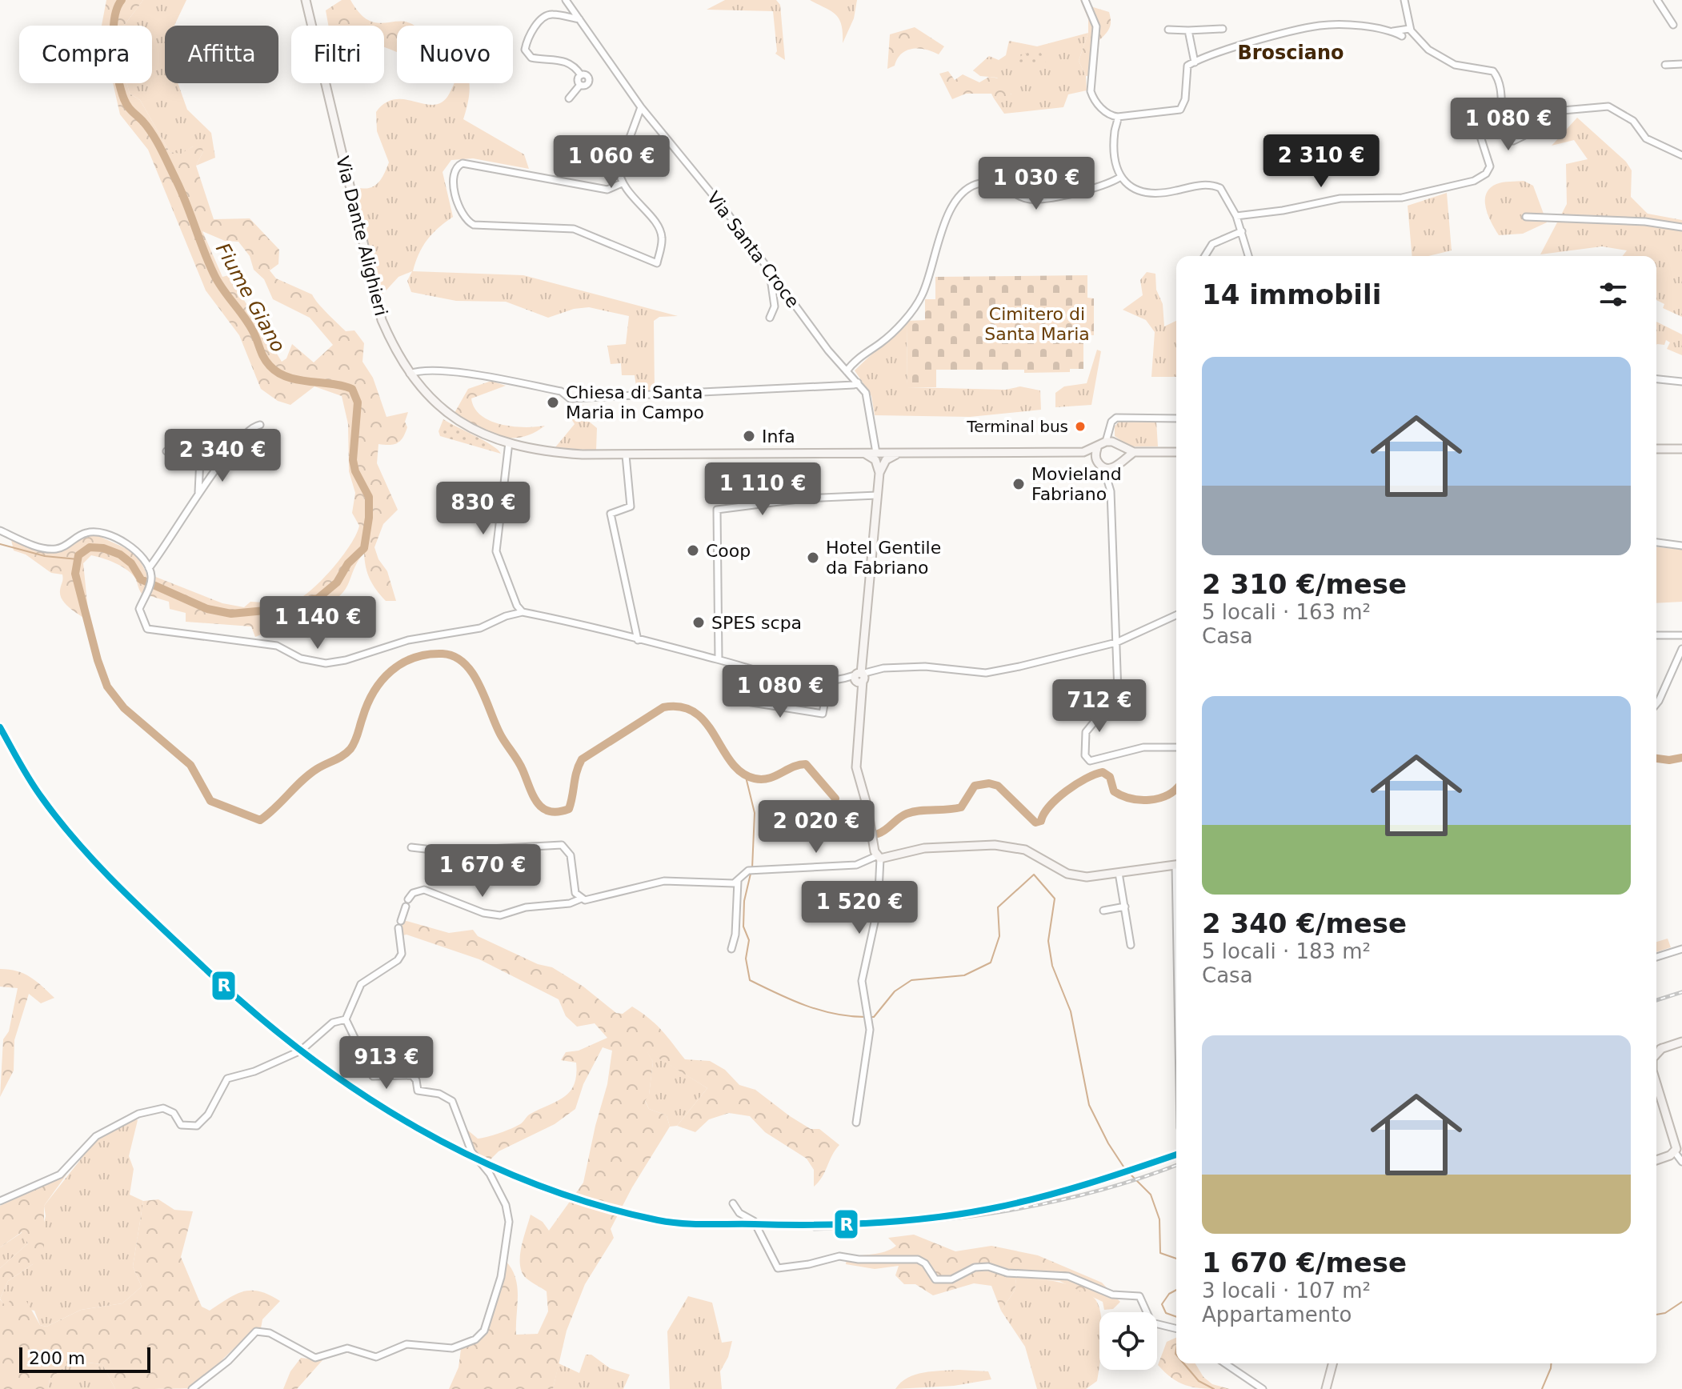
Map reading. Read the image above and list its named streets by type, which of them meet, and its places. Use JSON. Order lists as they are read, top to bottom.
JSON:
{
  "streets": {
    "main road": ["Via Dante Alighieri"],
    "street": ["Via Santa Croce"]
  },
  "crossings": [
    ["Via Dante Alighieri", "Via Santa Croce"]
  ],
  "districts": ["Brosciano"],
  "water": ["Fiume Giano"],
  "parks": ["Cimitero di Santa Maria"],
  "places": [
    "Chiesa di Santa Maria in Campo",
    "Terminal bus",
    "Infa",
    "Movieland Fabriano",
    "Coop",
    "Hotel Gentile da Fabriano",
    "SPES scpa"
  ],
  "lines": ["transit line R"],
  "scale_bar": "200 m",
  "page": {
    "chip": [
      "Compra",
      "Affitta",
      "Filtri",
      "Nuovo"
    ],
    "price": [
      "1 080 €",
      "2 310 €",
      "1 060 €",
      "1 030 €",
      "2 340 €",
      "1 110 €",
      "830 €",
      "1 140 €",
      "1 080 €",
      "712 €",
      "2 020 €",
      "1 670 €",
      "1 520 €",
      "913 €"
    ],
    "heading": "14 immobili",
    "list": [
      {
        "name": "2 310 €/mese",
        "note": "5 locali · 163 m² · Casa"
      },
      {
        "name": "2 340 €/mese",
        "note": "5 locali · 183 m² · Casa"
      },
      {
        "name": "1 670 €/mese",
        "note": "3 locali · 107 m² · Appartamento"
      }
    ],
    "scale": "200 m"
  }
}
